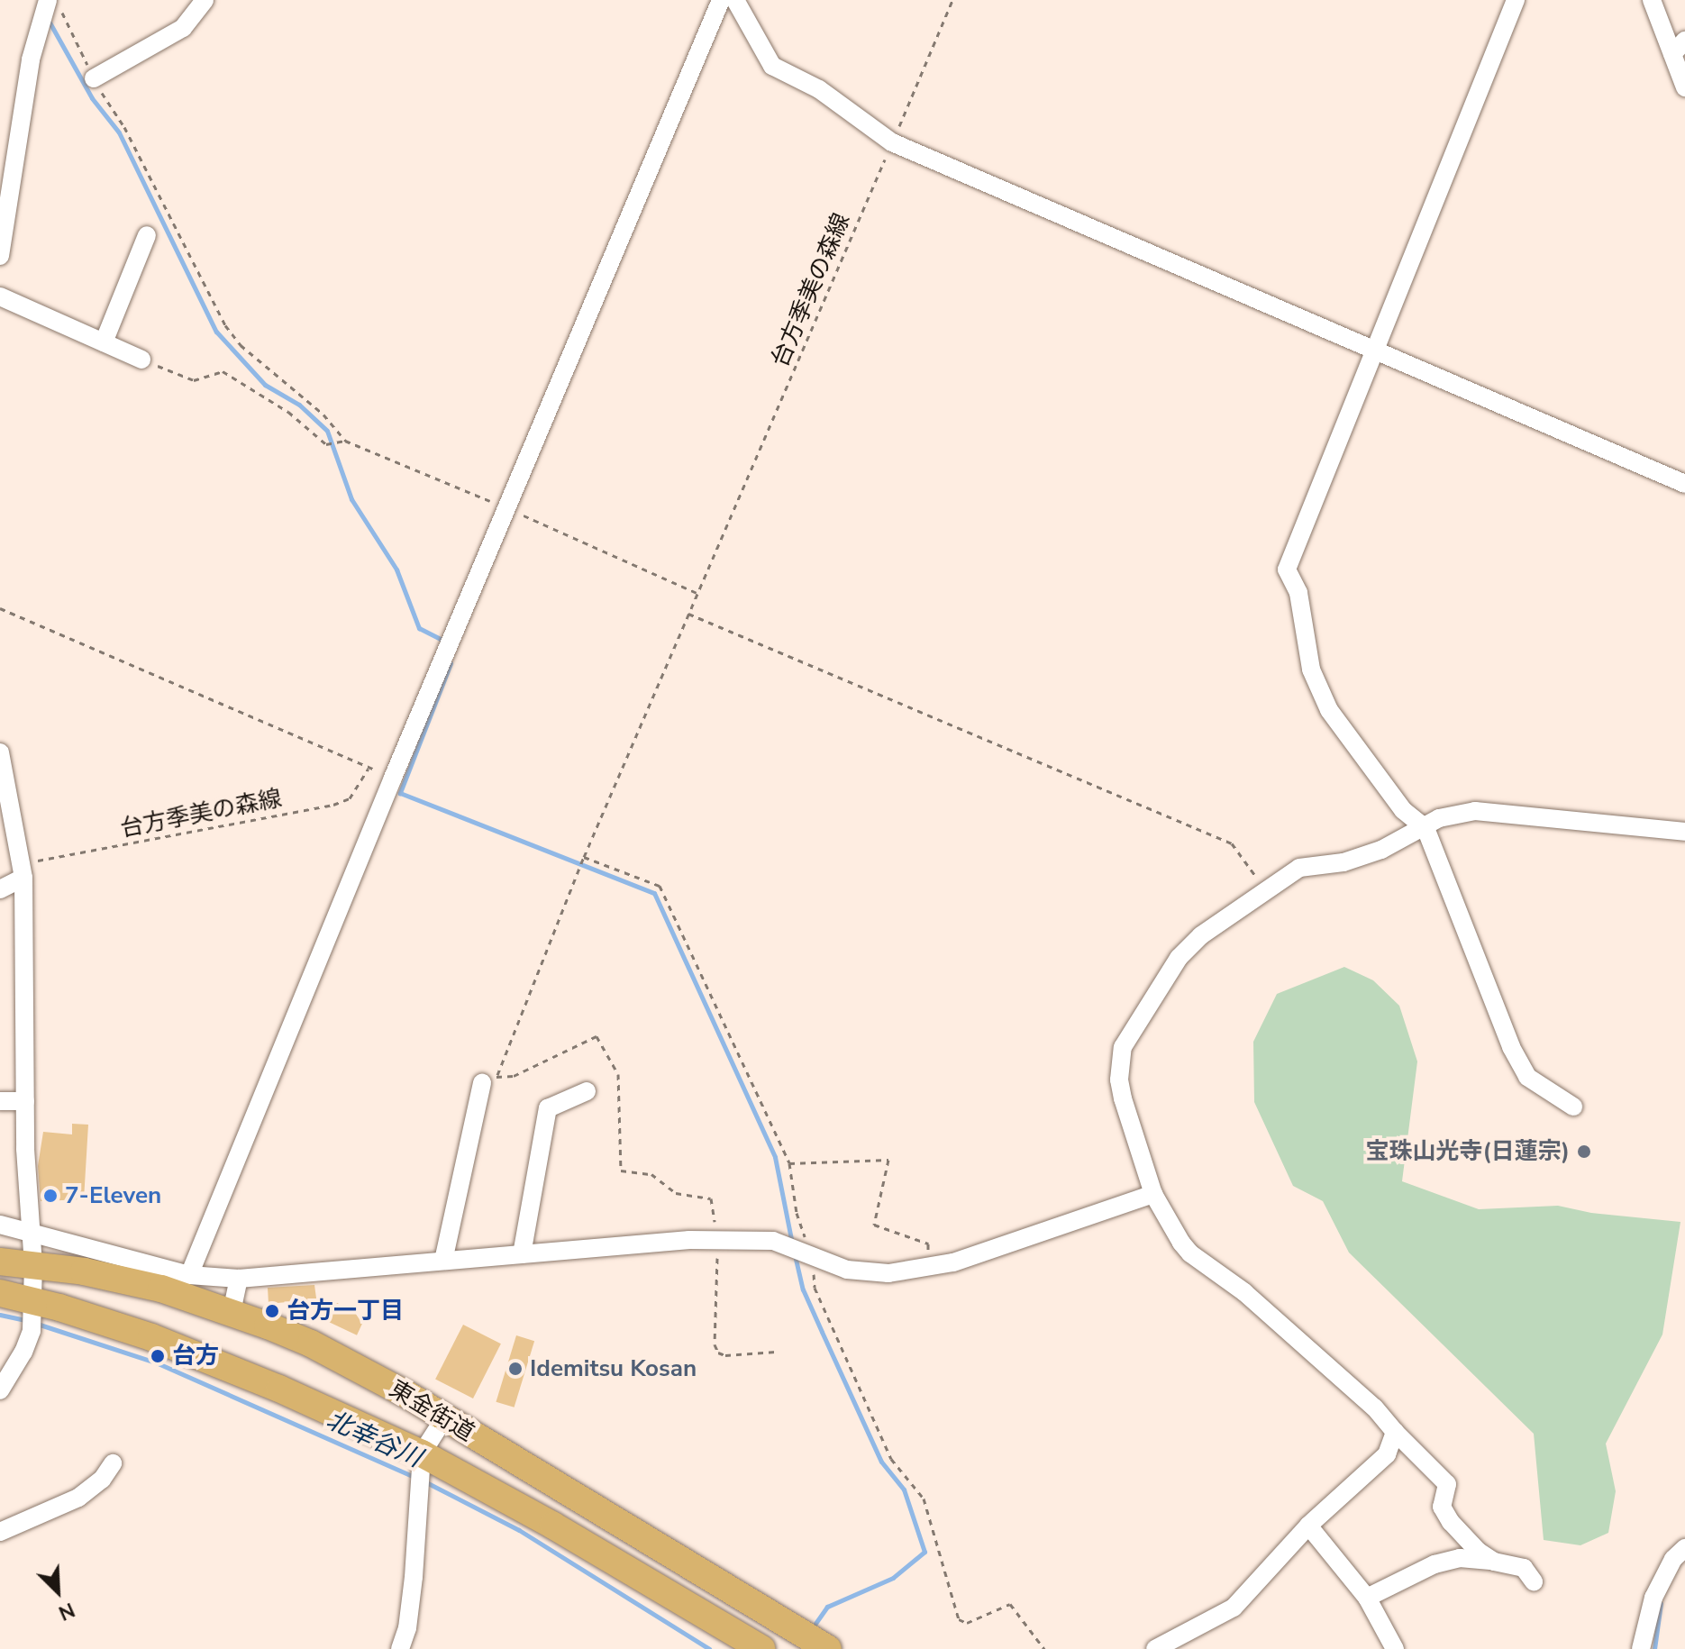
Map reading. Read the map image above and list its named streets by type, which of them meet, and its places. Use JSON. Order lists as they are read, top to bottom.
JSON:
{
  "streets": {
    "highway": ["東金街道"],
    "path": ["台方季美の森線"]
  },
  "water": ["北幸谷川"],
  "places": [
    "宝珠山光寺(日蓮宗)",
    "7-Eleven",
    "台方一丁目",
    "台方",
    "Idemitsu Kosan"
  ],
  "north": "bottom right"
}
